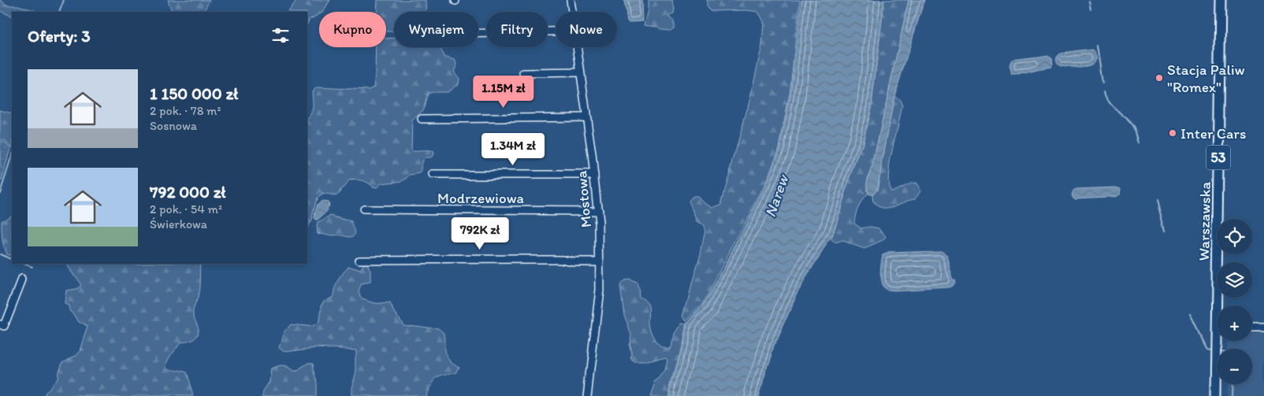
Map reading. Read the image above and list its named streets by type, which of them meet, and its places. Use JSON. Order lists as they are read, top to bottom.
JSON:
{
  "streets": {
    "main road": ["53", "Warszawska"],
    "street": ["Modrzewiowa", "Mostowa"]
  },
  "crossings": [
    ["Modrzewiowa", "Mostowa"]
  ],
  "water": ["Narew"],
  "places": ["Stacja Paliw \"Romex\"", "Inter Cars"],
  "page": {
    "chip": [
      "Kupno",
      "Wynajem",
      "Filtry",
      "Nowe"
    ],
    "heading": "Oferty: 3",
    "list": [
      {
        "name": "1 150 000 zł",
        "note": "2 pok. · 78 m² · Sosnowa"
      },
      {
        "name": "792 000 zł",
        "note": "2 pok. · 54 m² · Świerkowa"
      }
    ],
    "price": ["1.15M zł", "1.34M zł", "792K zł"],
    "map_buttons": ["+", "−"]
  }
}
